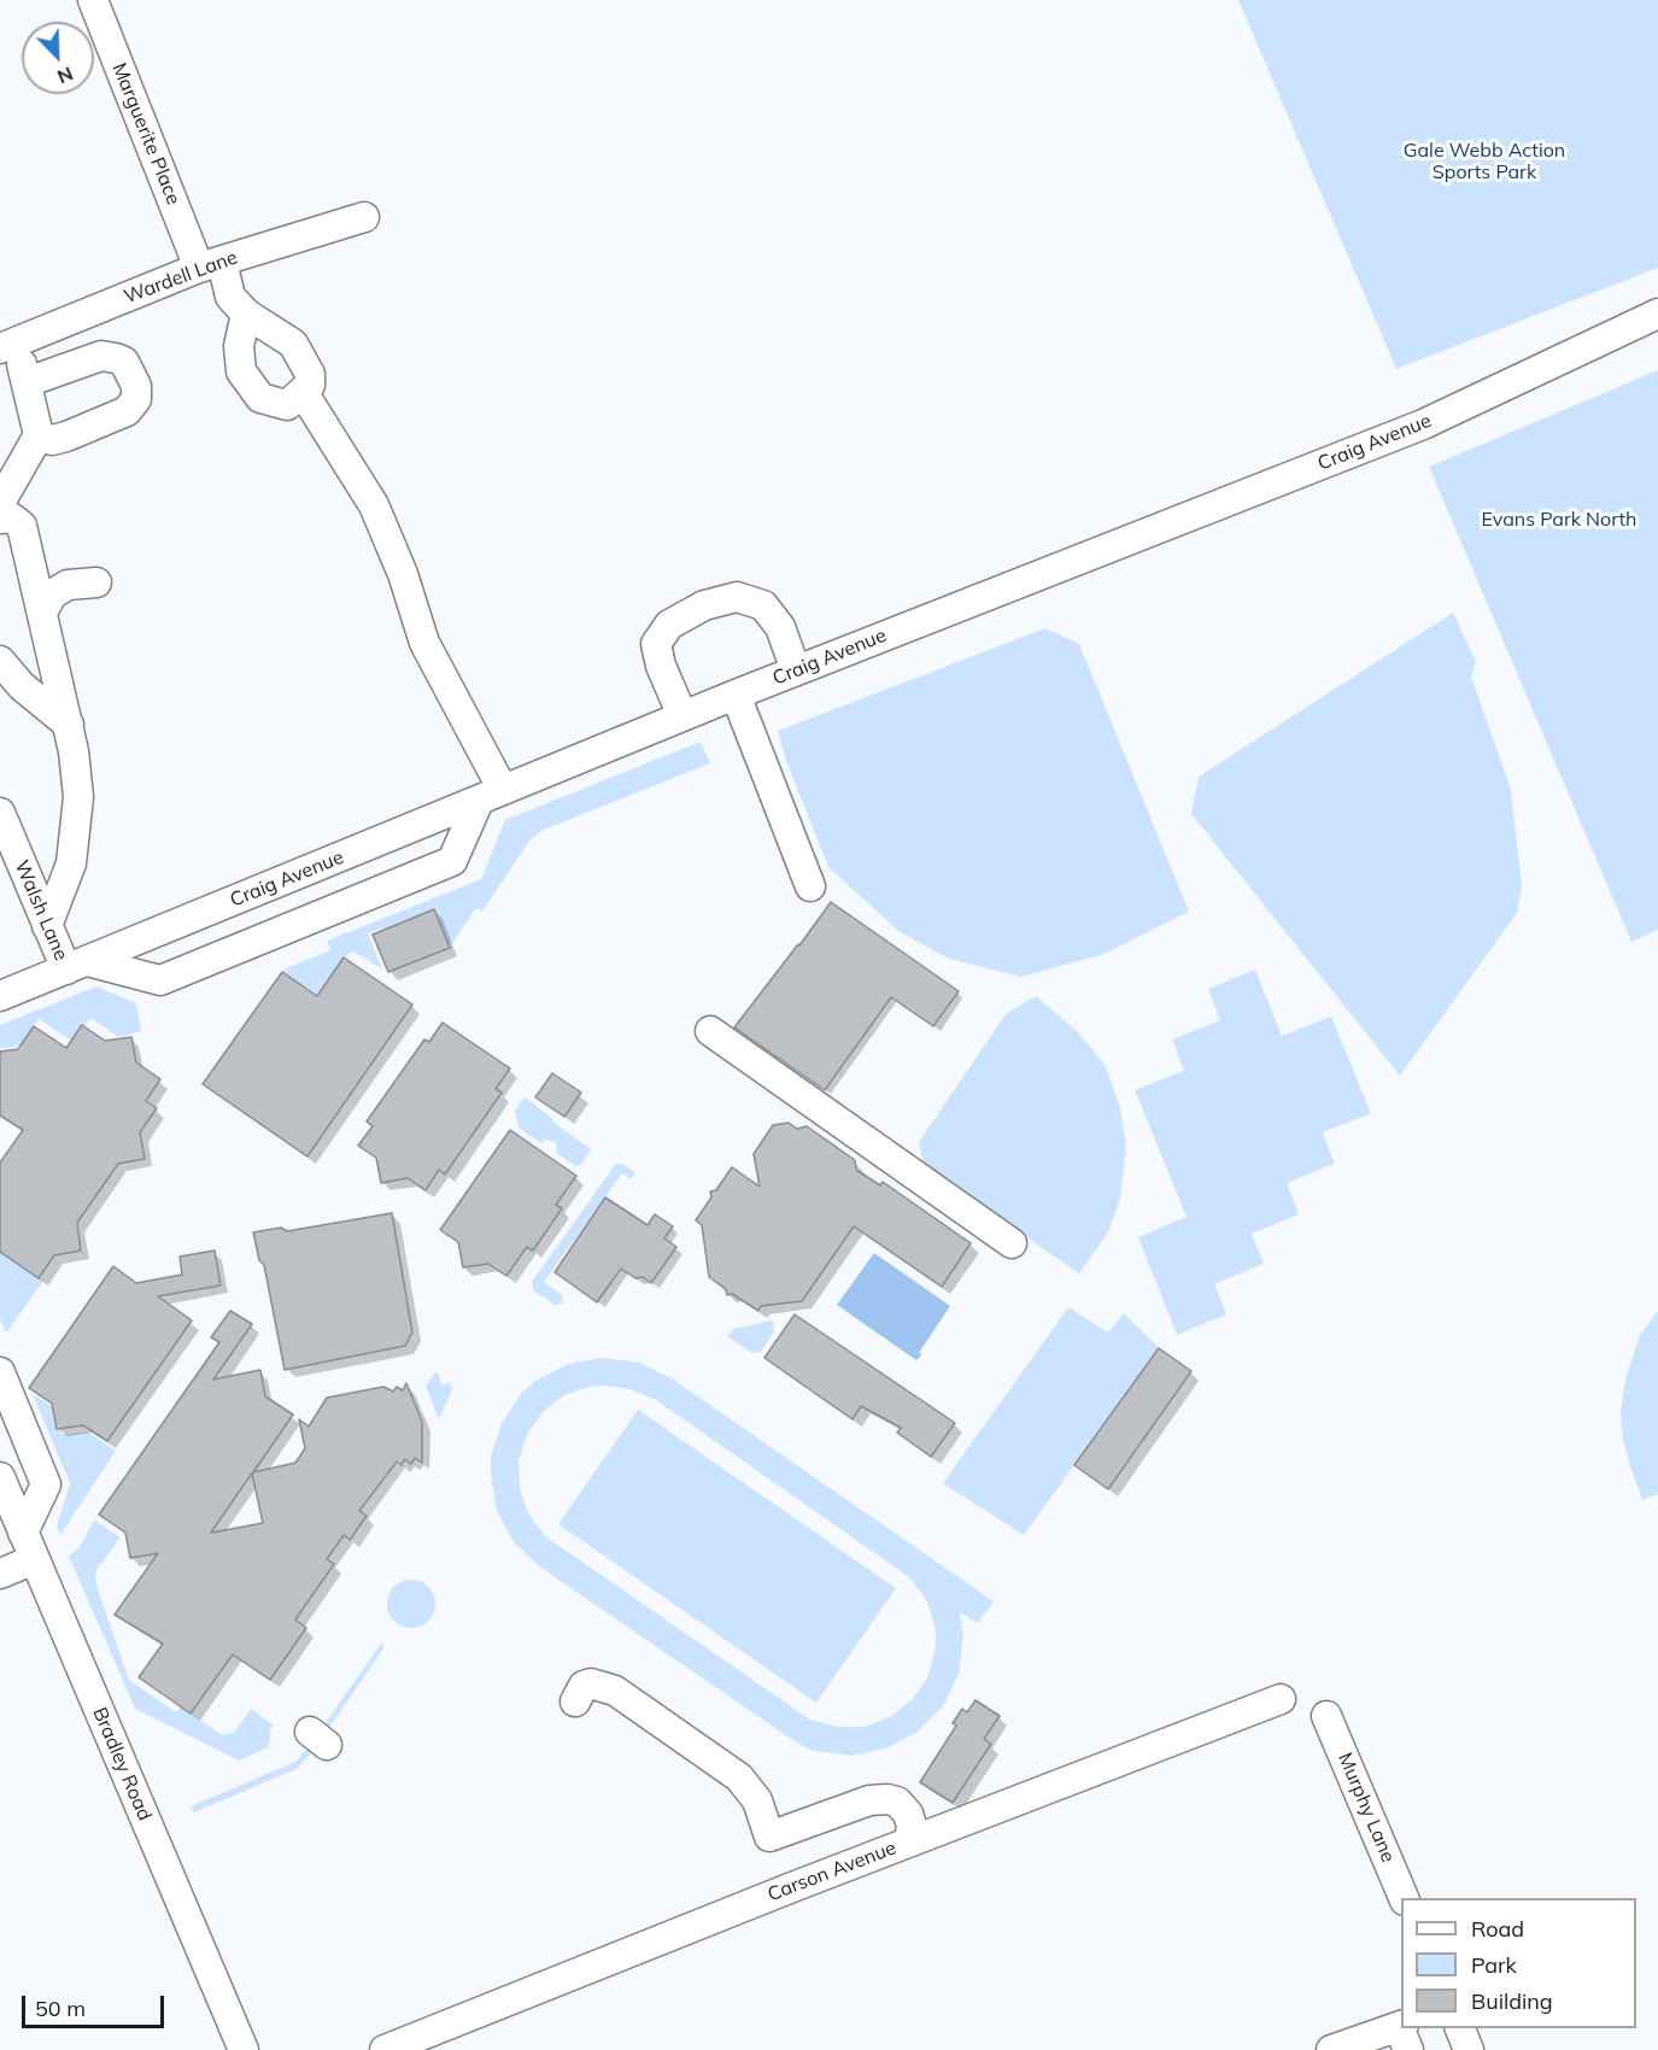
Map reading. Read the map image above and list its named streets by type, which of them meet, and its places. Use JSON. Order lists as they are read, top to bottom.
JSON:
{
  "streets": {
    "street": [
      "Marguerite Place",
      "Wardell Lane",
      "Craig Avenue",
      "Walsh Lane",
      "Bradley Road",
      "Murphy Lane",
      "Carson Avenue"
    ]
  },
  "crossings": [
    ["Marguerite Place", "Wardell Lane"],
    ["Craig Avenue", "Walsh Lane"]
  ],
  "parks": ["Gale Webb Action Sports Park", "Evans Park North"],
  "legend": ["Road", "Park", "Building"],
  "scale_bar": "50 m",
  "north": "bottom right"
}
